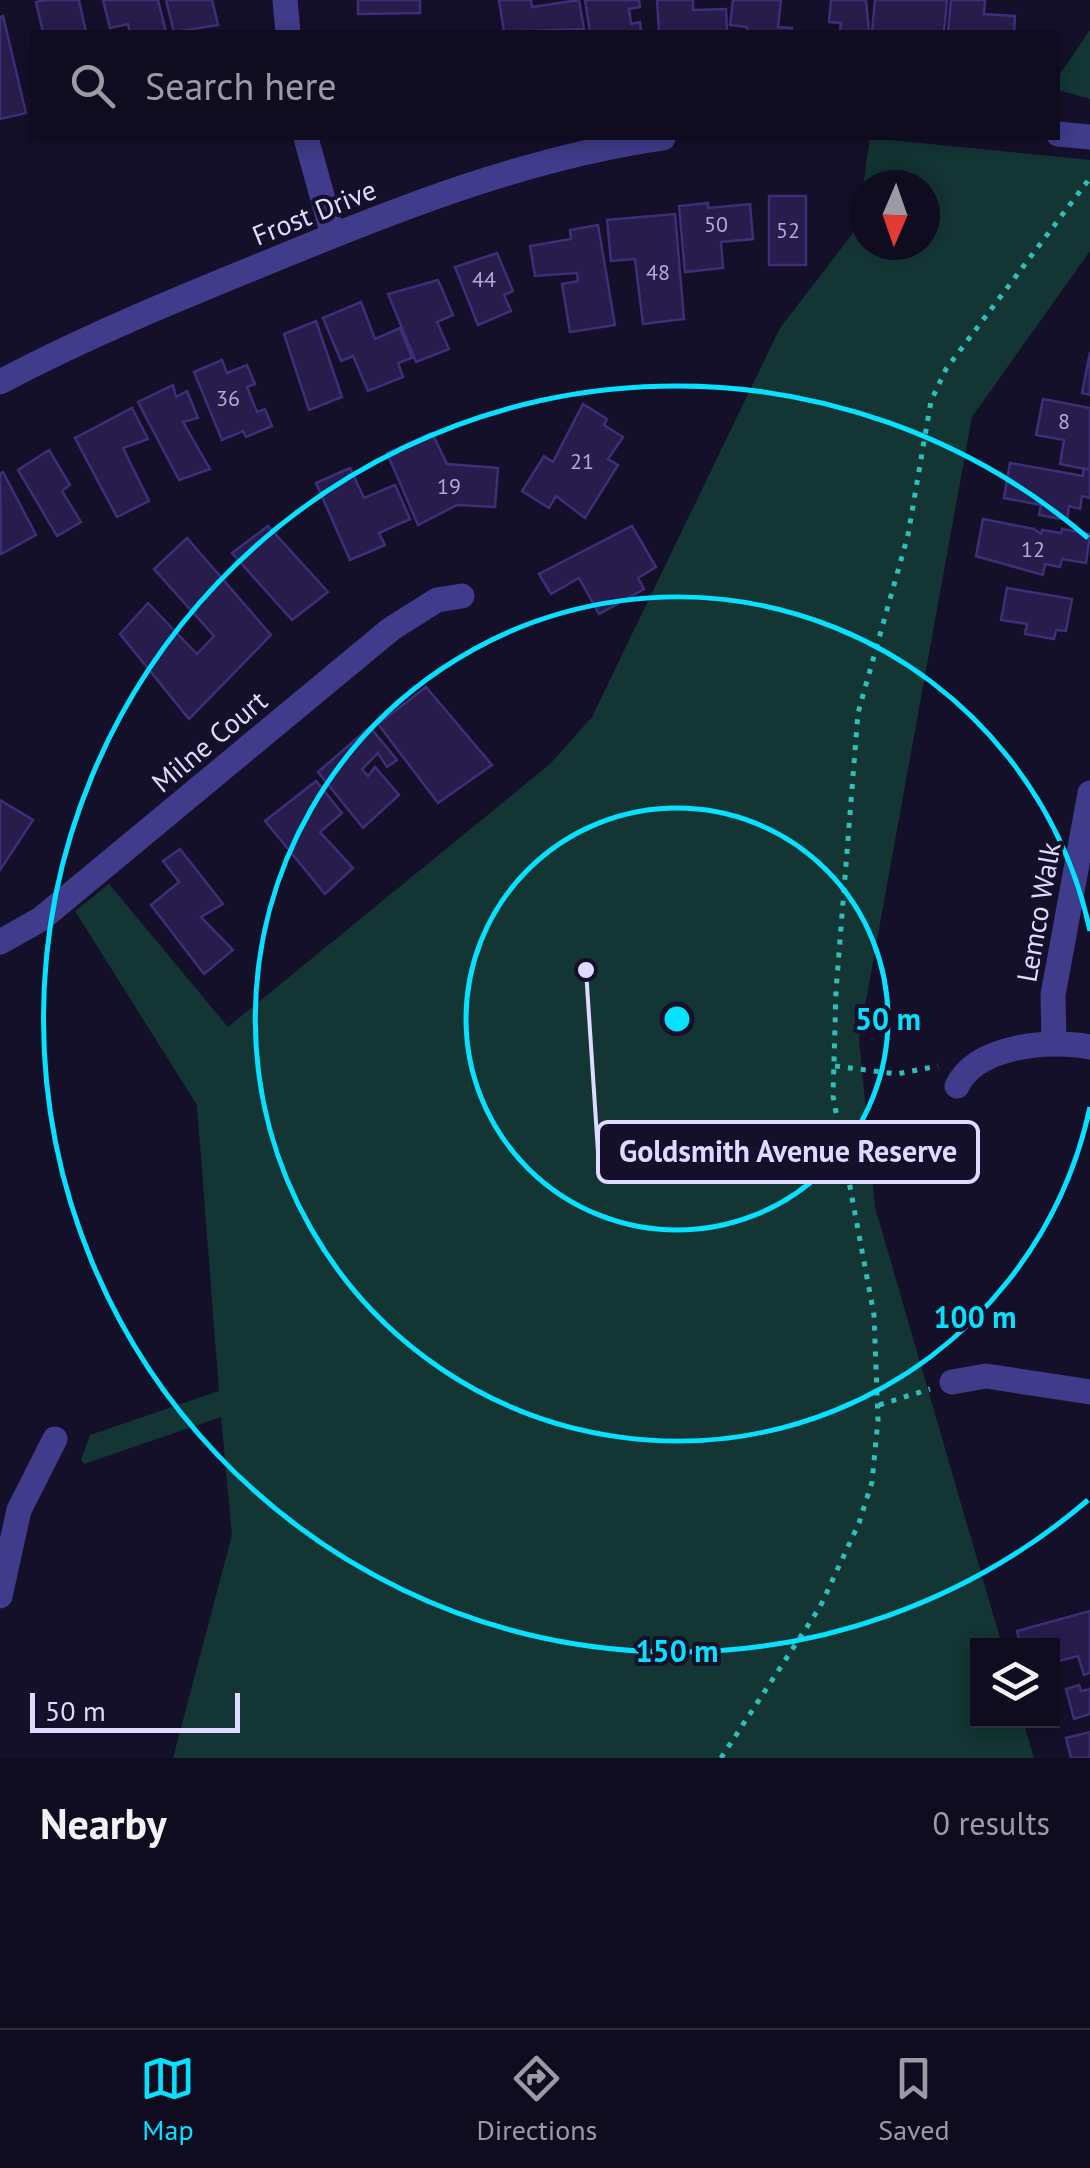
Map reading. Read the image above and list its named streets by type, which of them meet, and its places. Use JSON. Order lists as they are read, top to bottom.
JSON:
{
  "streets": {
    "street": ["Frost Drive", "Milne Court", "Lemco Walk"]
  },
  "places": ["Goldsmith Avenue Reserve"],
  "house_numbers": [
    "50",
    "52",
    "48",
    "44",
    "36",
    "8",
    "21",
    "19",
    "12"
  ],
  "scale_bar": "50 m",
  "north": "bottom",
  "page": {
    "search": "Search here",
    "scale": "50 m",
    "heading": ["Nearby", "0 results"],
    "nav": ["Map", "Directions", "Saved"]
  },
  "rings": ["50 m", "100 m", "150 m"]
}
